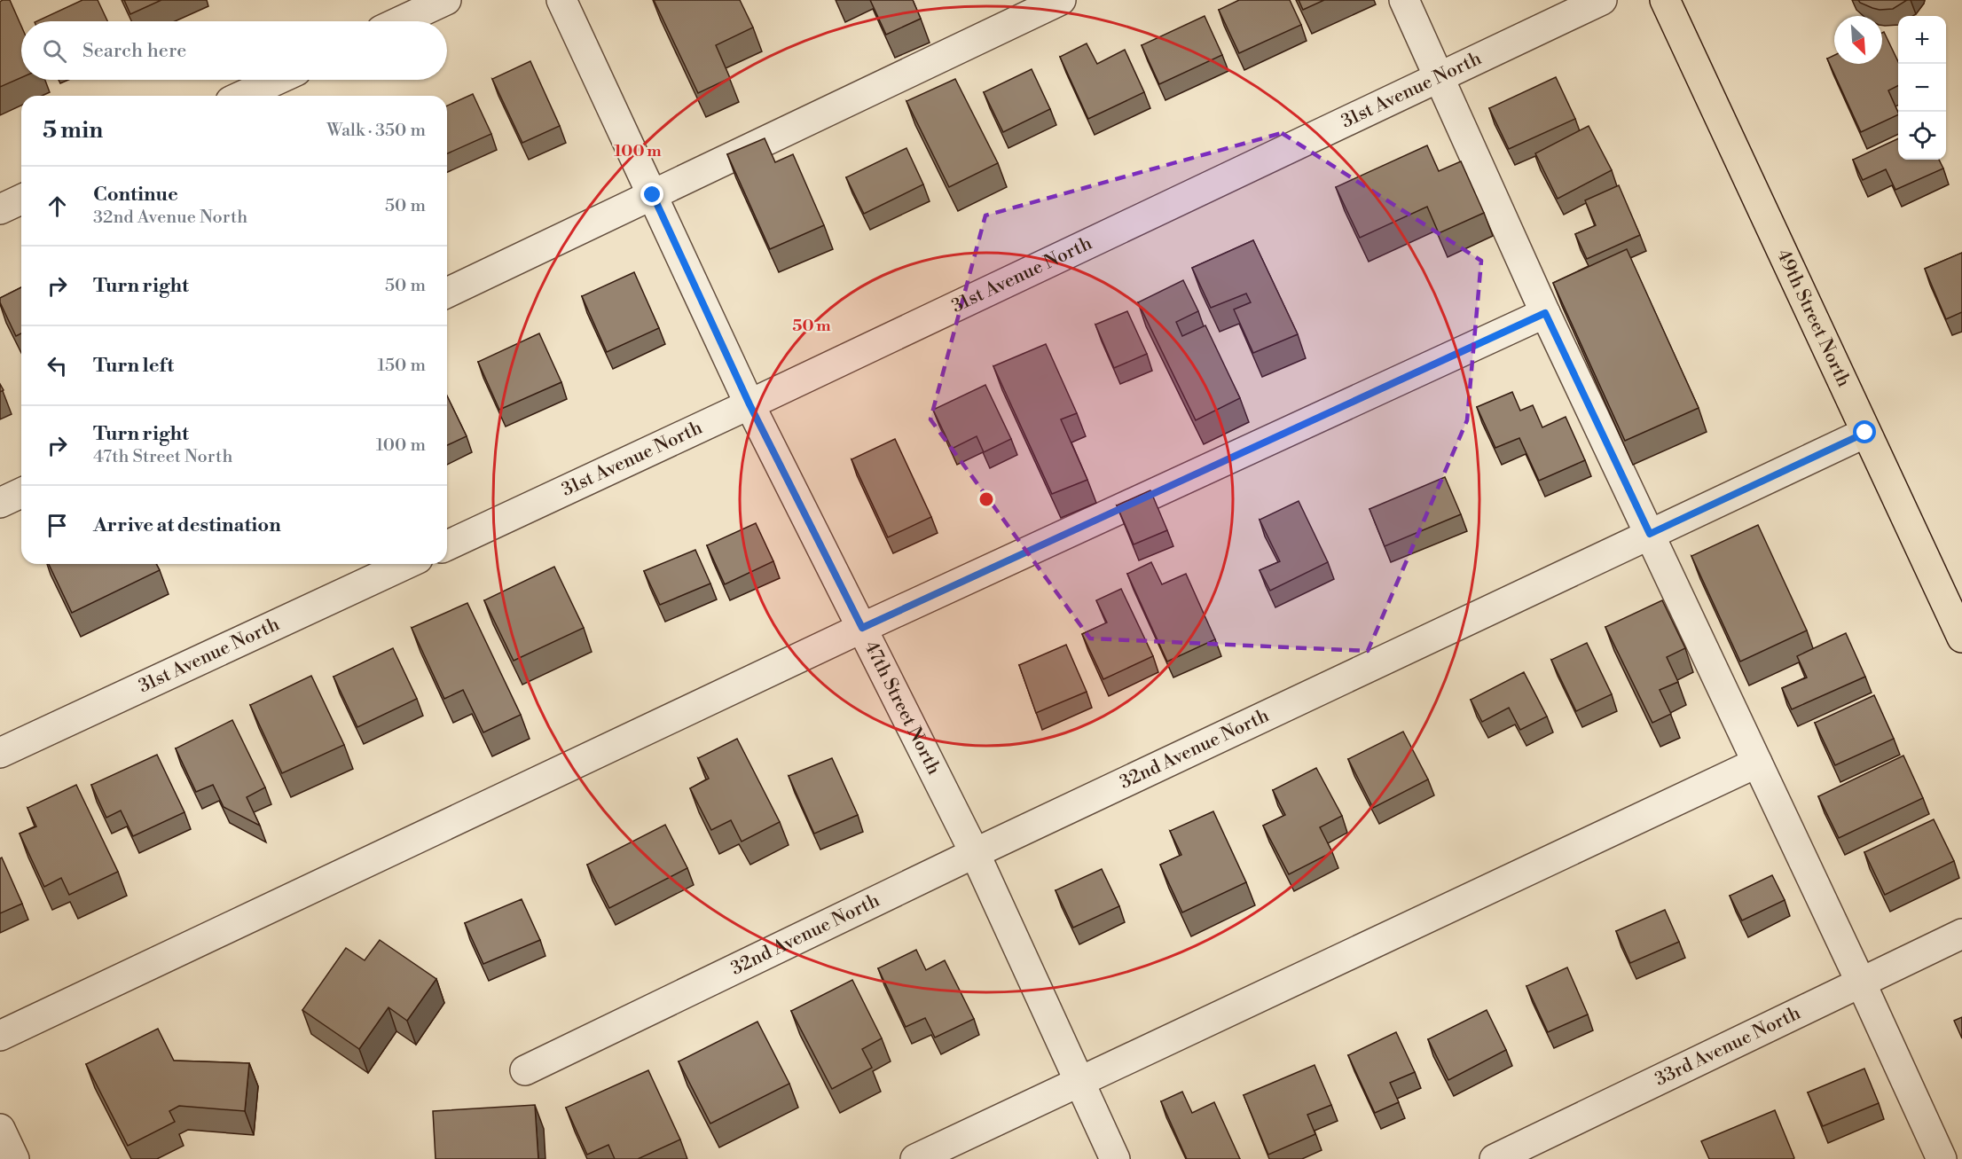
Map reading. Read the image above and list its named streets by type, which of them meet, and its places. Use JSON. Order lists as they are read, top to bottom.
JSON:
{
  "streets": {
    "main road": ["49th Street North"],
    "street": [
      "31st Avenue North",
      "47th Street North",
      "32nd Avenue North",
      "33rd Avenue North"
    ]
  },
  "crossings": [
    ["31st Avenue North", "47th Street North"],
    ["49th Street North", "32nd Avenue North"],
    ["47th Street North", "32nd Avenue North"]
  ],
  "north": "bottom right",
  "page": {
    "map_buttons": ["+", "−"],
    "search": "Search here",
    "heading": ["5 min", "Walk · 350 m"],
    "list": [
      ["Continue", "32nd Avenue North", "50 m"],
      ["Turn right", "50 m"],
      ["Turn left", "150 m"],
      ["Turn right", "47th Street North", "100 m"],
      "Arrive at destination"
    ]
  },
  "rings": ["100 m", "50 m"]
}
